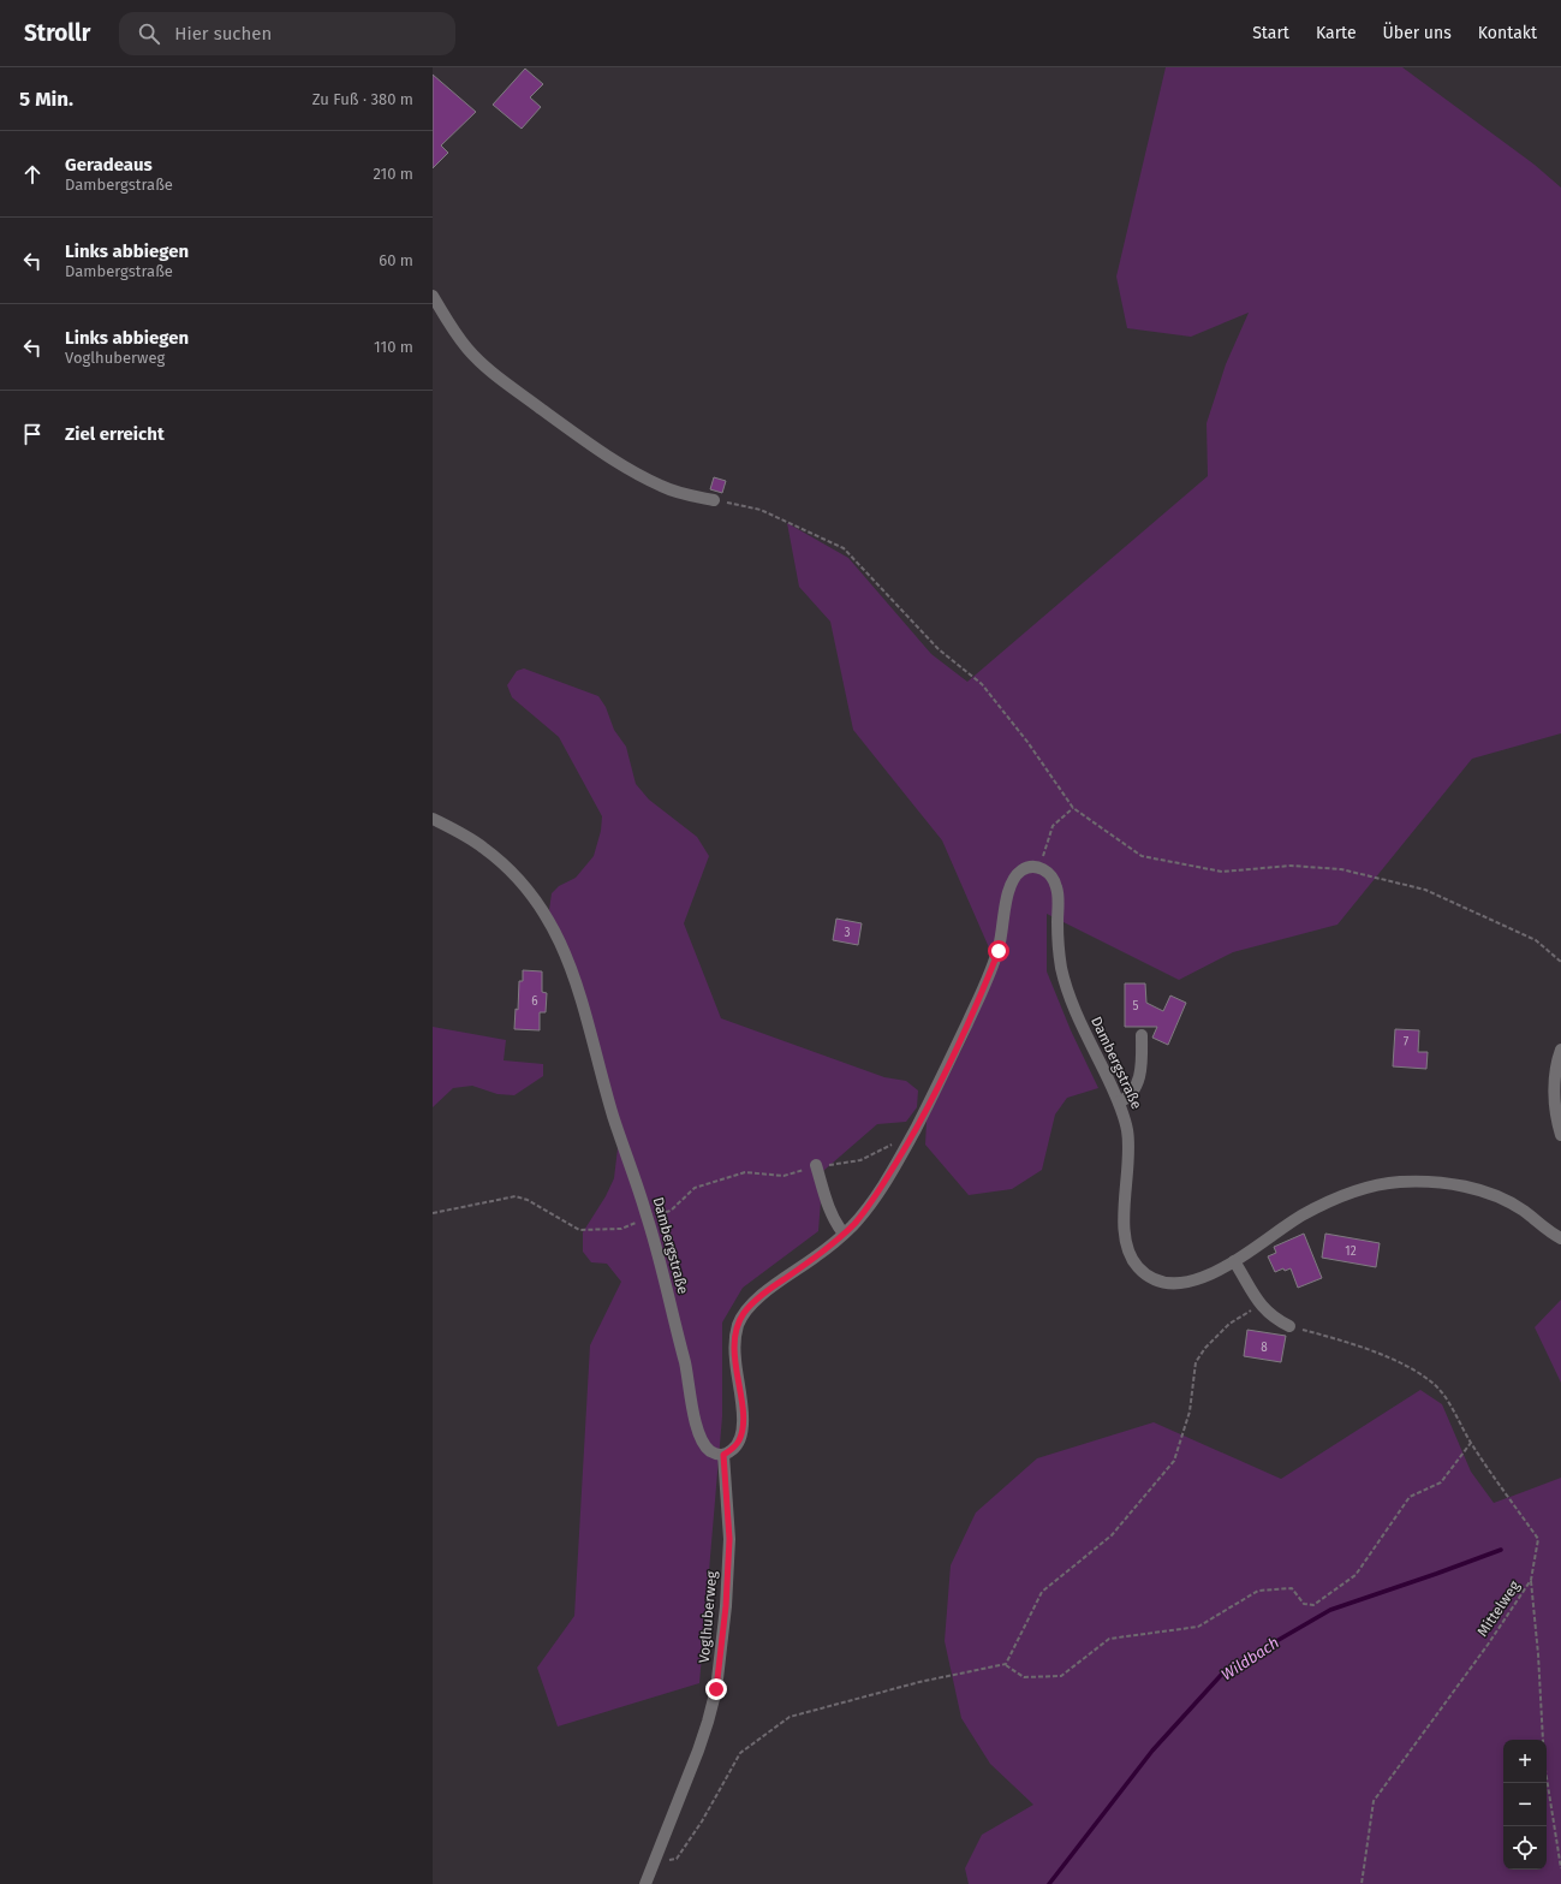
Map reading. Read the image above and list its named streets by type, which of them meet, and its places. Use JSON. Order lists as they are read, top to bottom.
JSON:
{
  "streets": {
    "street": ["Dambergstraße", "Voglhuberweg"],
    "path": ["Mittelweg"]
  },
  "crossings": [
    ["Dambergstraße", "Voglhuberweg"]
  ],
  "water": ["Wildbach"],
  "house_numbers": [
    "3",
    "6",
    "5",
    "7",
    "12",
    "8"
  ],
  "page": {
    "header": "Strollr",
    "search": "Hier suchen",
    "nav": [
      "Start",
      "Karte",
      "Über uns",
      "Kontakt"
    ],
    "heading": ["5 Min.", "Zu Fuß · 380 m"],
    "list": [
      ["Geradeaus", "Dambergstraße", "210 m"],
      ["Links abbiegen", "Dambergstraße", "60 m"],
      ["Links abbiegen", "Voglhuberweg", "110 m"],
      "Ziel erreicht"
    ],
    "map_buttons": ["+", "−"]
  }
}
